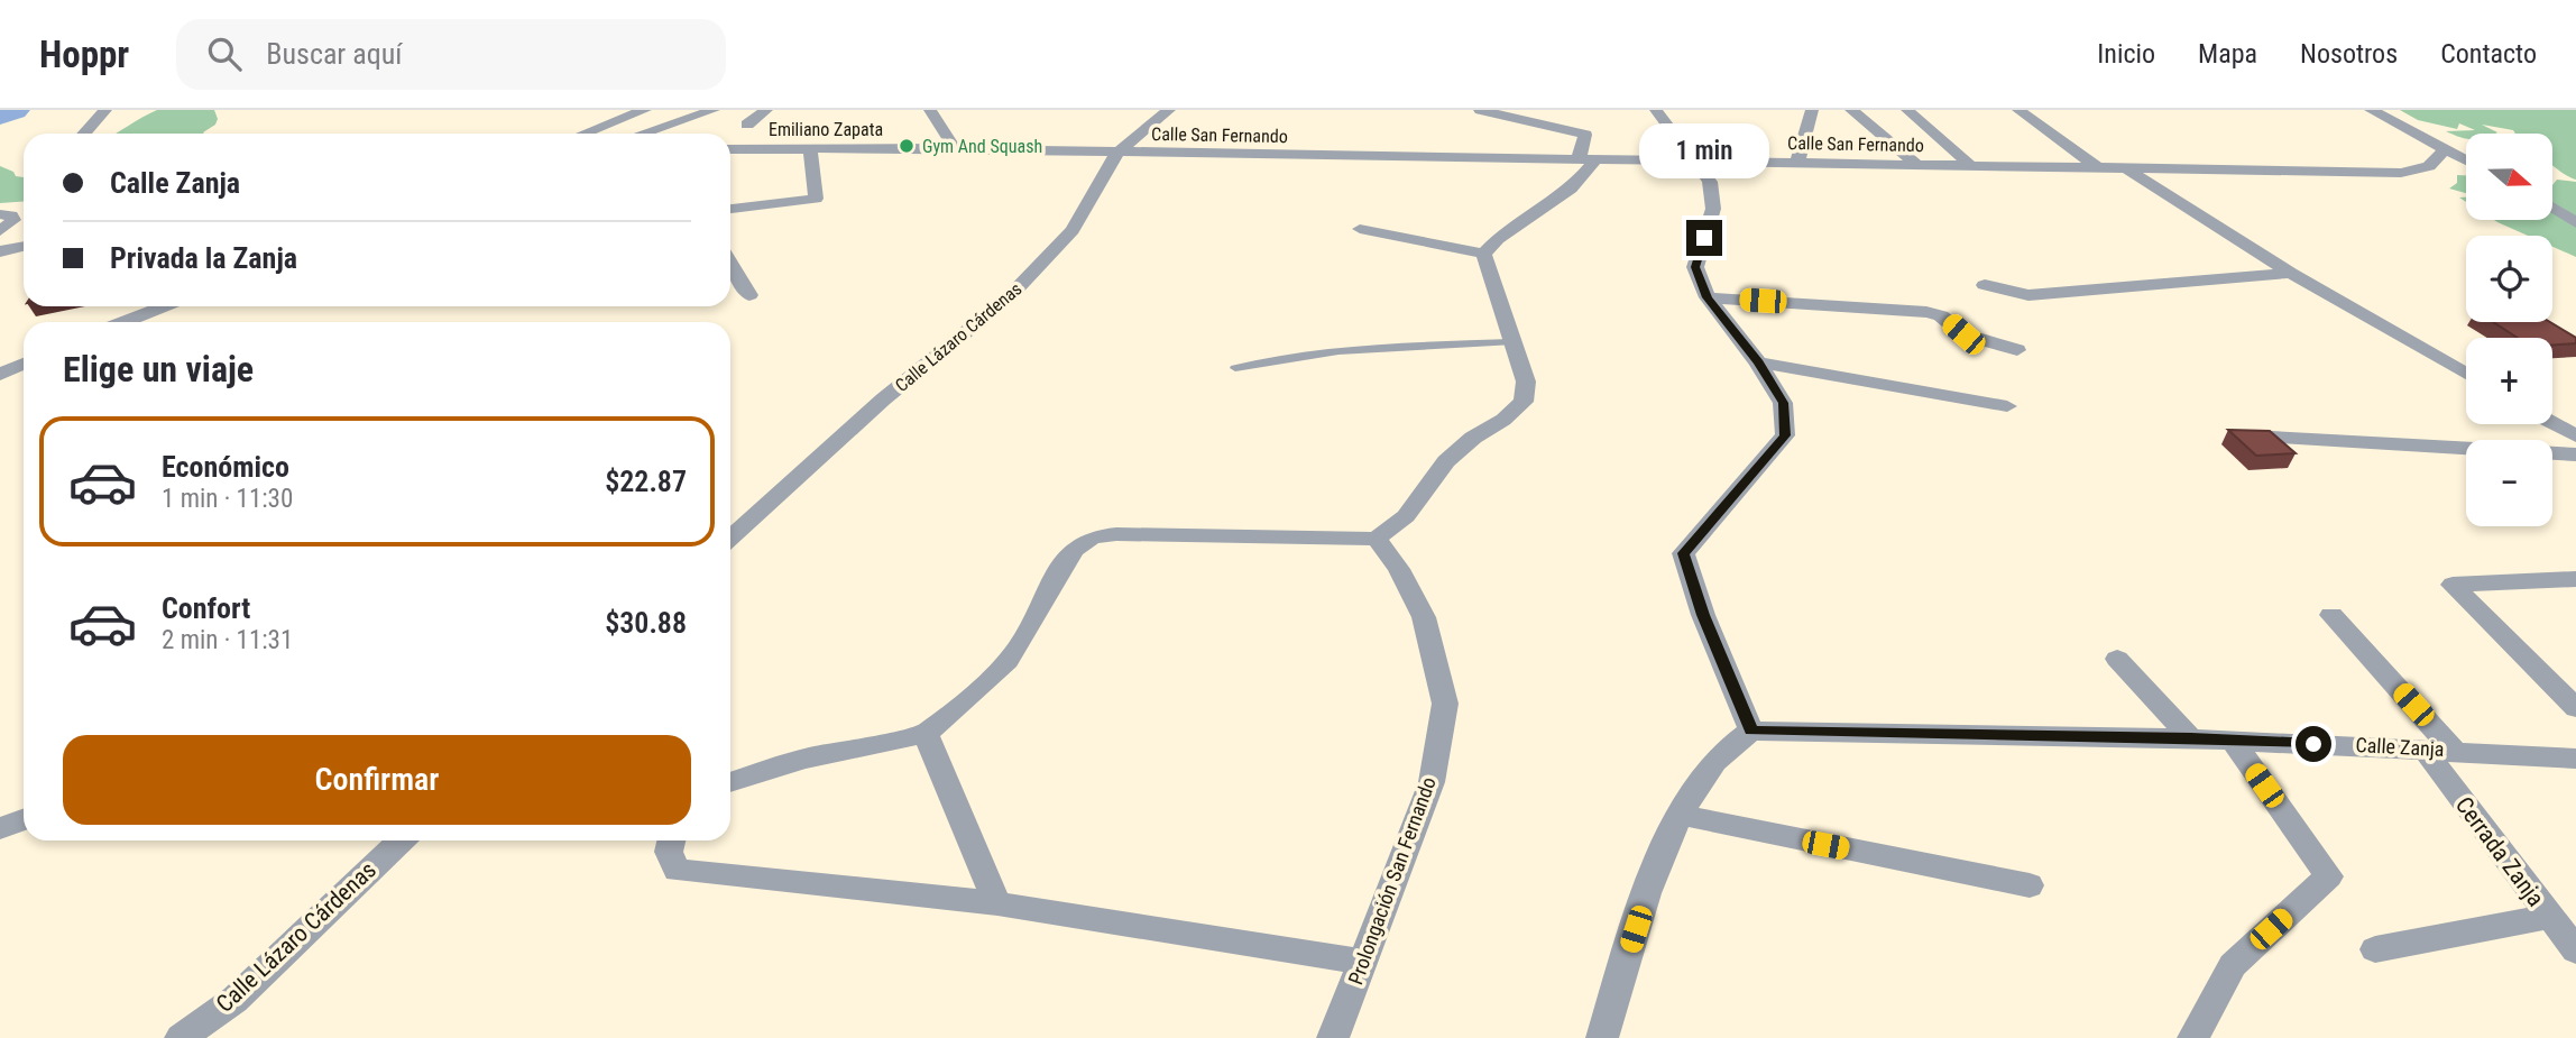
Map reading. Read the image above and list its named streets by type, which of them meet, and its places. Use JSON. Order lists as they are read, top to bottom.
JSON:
{
  "streets": {
    "street": [
      "Emiliano Zapata",
      "Calle San Fernando",
      "Calle Lázaro Cárdenas",
      "Calle Zanja",
      "Cerrada Zanja",
      "Prolongación San Fernando"
    ]
  },
  "crossings": [
    ["Emiliano Zapata", "Calle San Fernando"],
    ["Emiliano Zapata", "Calle Lázaro Cárdenas"],
    ["Calle San Fernando", "Calle Lázaro Cárdenas"],
    ["Calle Zanja", "Cerrada Zanja"]
  ],
  "places": ["Gym And Squash"],
  "north": "right",
  "page": {
    "header": "Hoppr",
    "search": "Buscar aquí",
    "nav": [
      "Inicio",
      "Mapa",
      "Nosotros",
      "Contacto"
    ],
    "bubble": "1 min",
    "map_buttons": ["+", "−"],
    "banner": ["Calle Zanja", "Privada la Zanja"],
    "heading": "Elige un viaje",
    "list": [
      {
        "name": "Económico",
        "note": "1 min · 11:30",
        "value": "$22.87"
      },
      {
        "name": "Confort",
        "note": "2 min · 11:31",
        "value": "$30.88"
      }
    ],
    "buttons": "Confirmar"
  }
}
